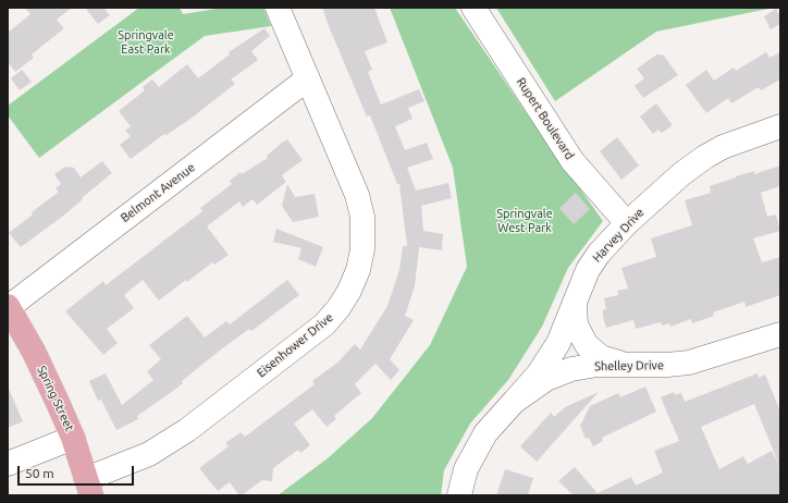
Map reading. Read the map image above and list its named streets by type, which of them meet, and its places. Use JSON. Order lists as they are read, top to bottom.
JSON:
{
  "streets": {
    "main road": ["Spring Street"],
    "street": [
      "Rupert Boulevard",
      "Belmont Avenue",
      "Harvey Drive",
      "Eisenhower Drive",
      "Shelley Drive"
    ]
  },
  "crossings": [
    ["Rupert Boulevard", "Harvey Drive"],
    ["Belmont Avenue", "Eisenhower Drive"],
    ["Belmont Avenue", "Spring Street"],
    ["Harvey Drive", "Shelley Drive"],
    ["Eisenhower Drive", "Spring Street"]
  ],
  "parks": ["Springvale East Park", "Springvale West Park"],
  "scale_bar": "50 m"
}
